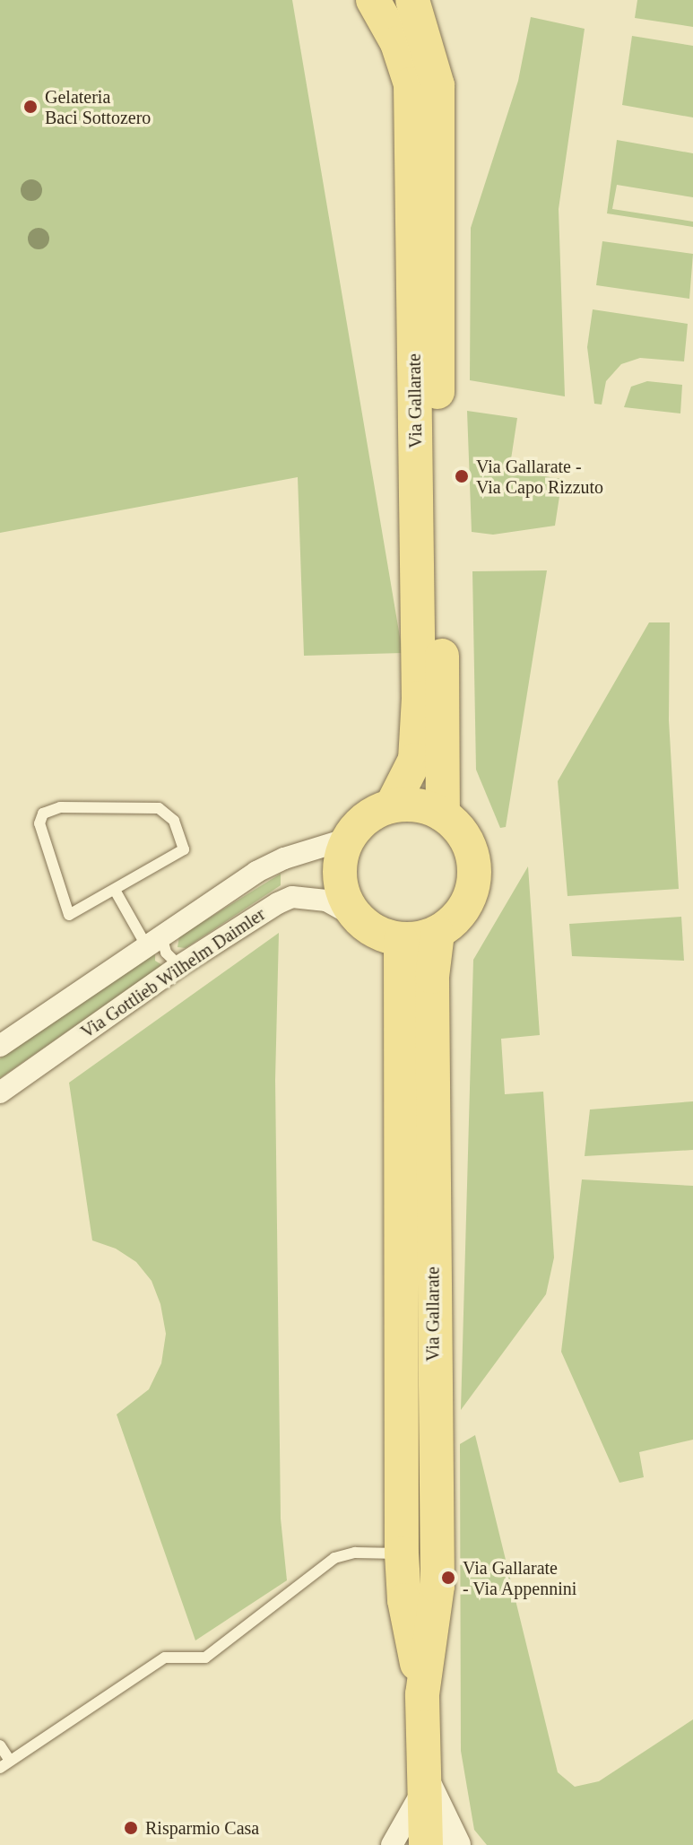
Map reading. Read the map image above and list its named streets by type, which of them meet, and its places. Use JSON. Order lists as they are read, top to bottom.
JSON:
{
  "streets": {
    "main road": ["Via Gallarate"],
    "street": ["Via Gottlieb Wilhelm Daimler"]
  },
  "crossings": [
    ["Via Gallarate", "Via Gottlieb Wilhelm Daimler"]
  ],
  "places": [
    "Gelateria Baci Sottozero",
    "Via Gallarate - Via Capo Rizzuto",
    "Via Gallarate - Via Appennini",
    "Risparmio Casa"
  ]
}
